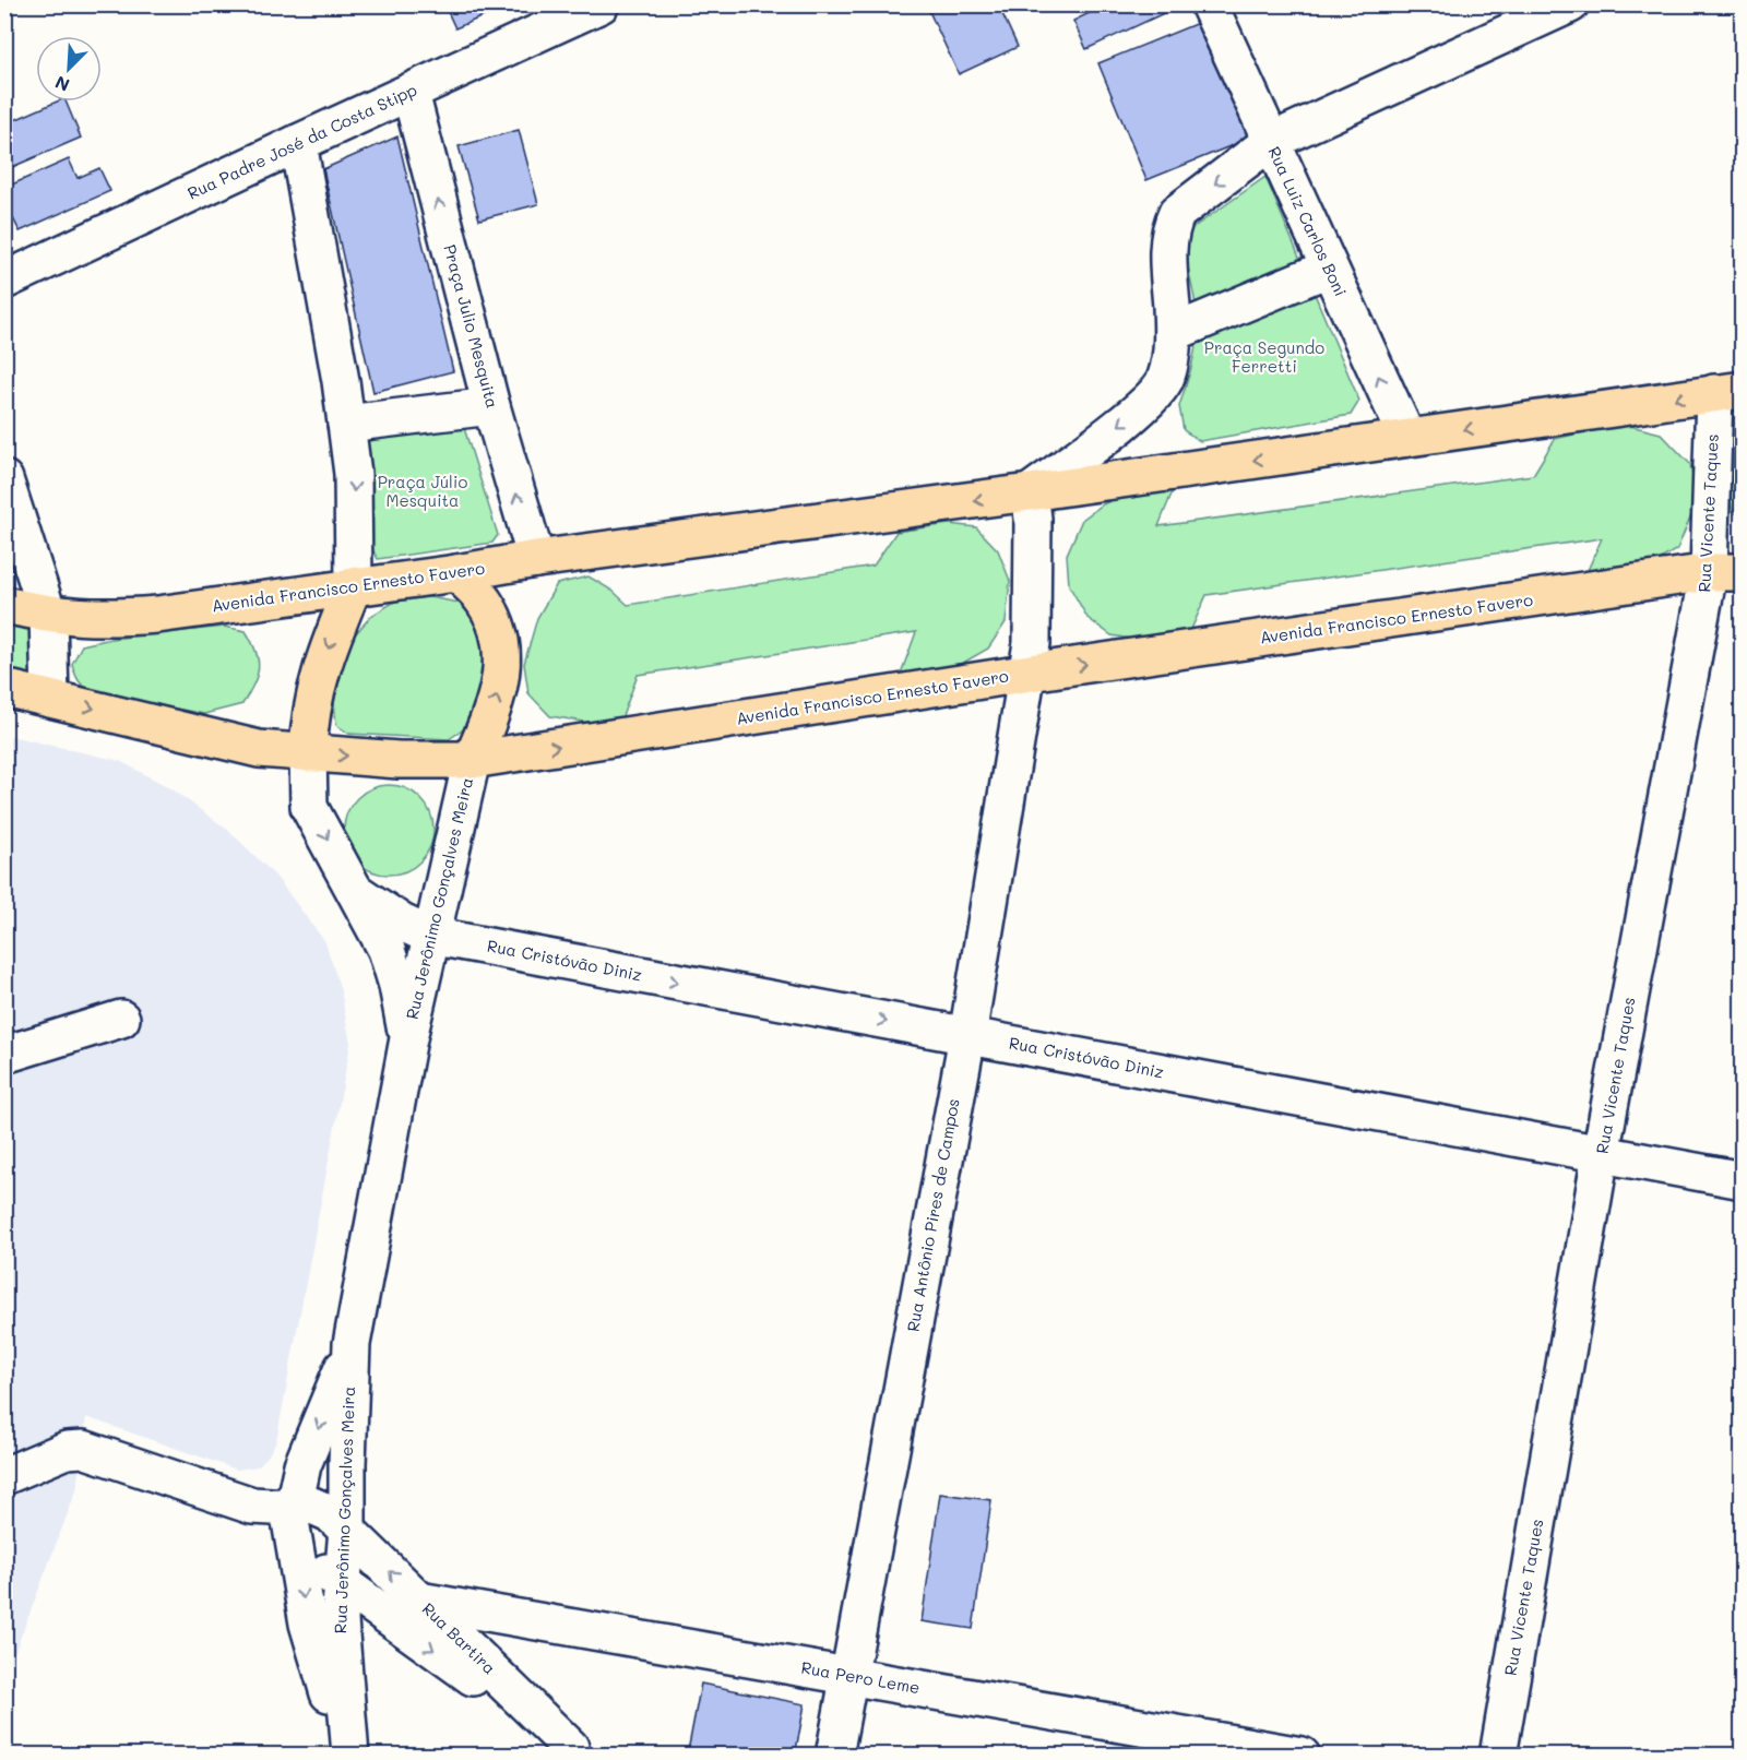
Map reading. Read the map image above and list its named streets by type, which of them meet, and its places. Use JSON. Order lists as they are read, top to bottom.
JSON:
{
  "streets": {
    "main road": ["Avenida Francisco Ernesto Favero"],
    "street": [
      "Rua Padre José da Costa Stipp",
      "Rua Luiz Carlos Boni",
      "Praça Julio Mesquita",
      "Rua Vicente Taques",
      "Rua Jerônimo Gonçalves Meira",
      "Rua Cristóvão Diniz",
      "Rua Antônio Pires de Campos",
      "Rua Bartira",
      "Rua Pero Leme"
    ]
  },
  "crossings": [
    ["Rua Padre José da Costa Stipp", "Praça Julio Mesquita"],
    ["Rua Luiz Carlos Boni", "Avenida Francisco Ernesto Favero"],
    ["Praça Julio Mesquita", "Avenida Francisco Ernesto Favero"],
    ["Rua Vicente Taques", "Avenida Francisco Ernesto Favero"],
    ["Rua Vicente Taques", "Rua Cristóvão Diniz"],
    ["Avenida Francisco Ernesto Favero", "Rua Jerônimo Gonçalves Meira"],
    ["Avenida Francisco Ernesto Favero", "Rua Antônio Pires de Campos"],
    ["Rua Jerônimo Gonçalves Meira", "Rua Cristóvão Diniz"],
    ["Rua Jerônimo Gonçalves Meira", "Rua Bartira"],
    ["Rua Cristóvão Diniz", "Rua Antônio Pires de Campos"],
    ["Rua Antônio Pires de Campos", "Rua Pero Leme"],
    ["Rua Bartira", "Rua Pero Leme"]
  ],
  "one_way": ["Rua Luiz Carlos Boni", "Rua Cristóvão Diniz"],
  "parks": ["Praça Segundo Ferretti", "Praça Júlio Mesquita"],
  "north": "bottom left"
}
